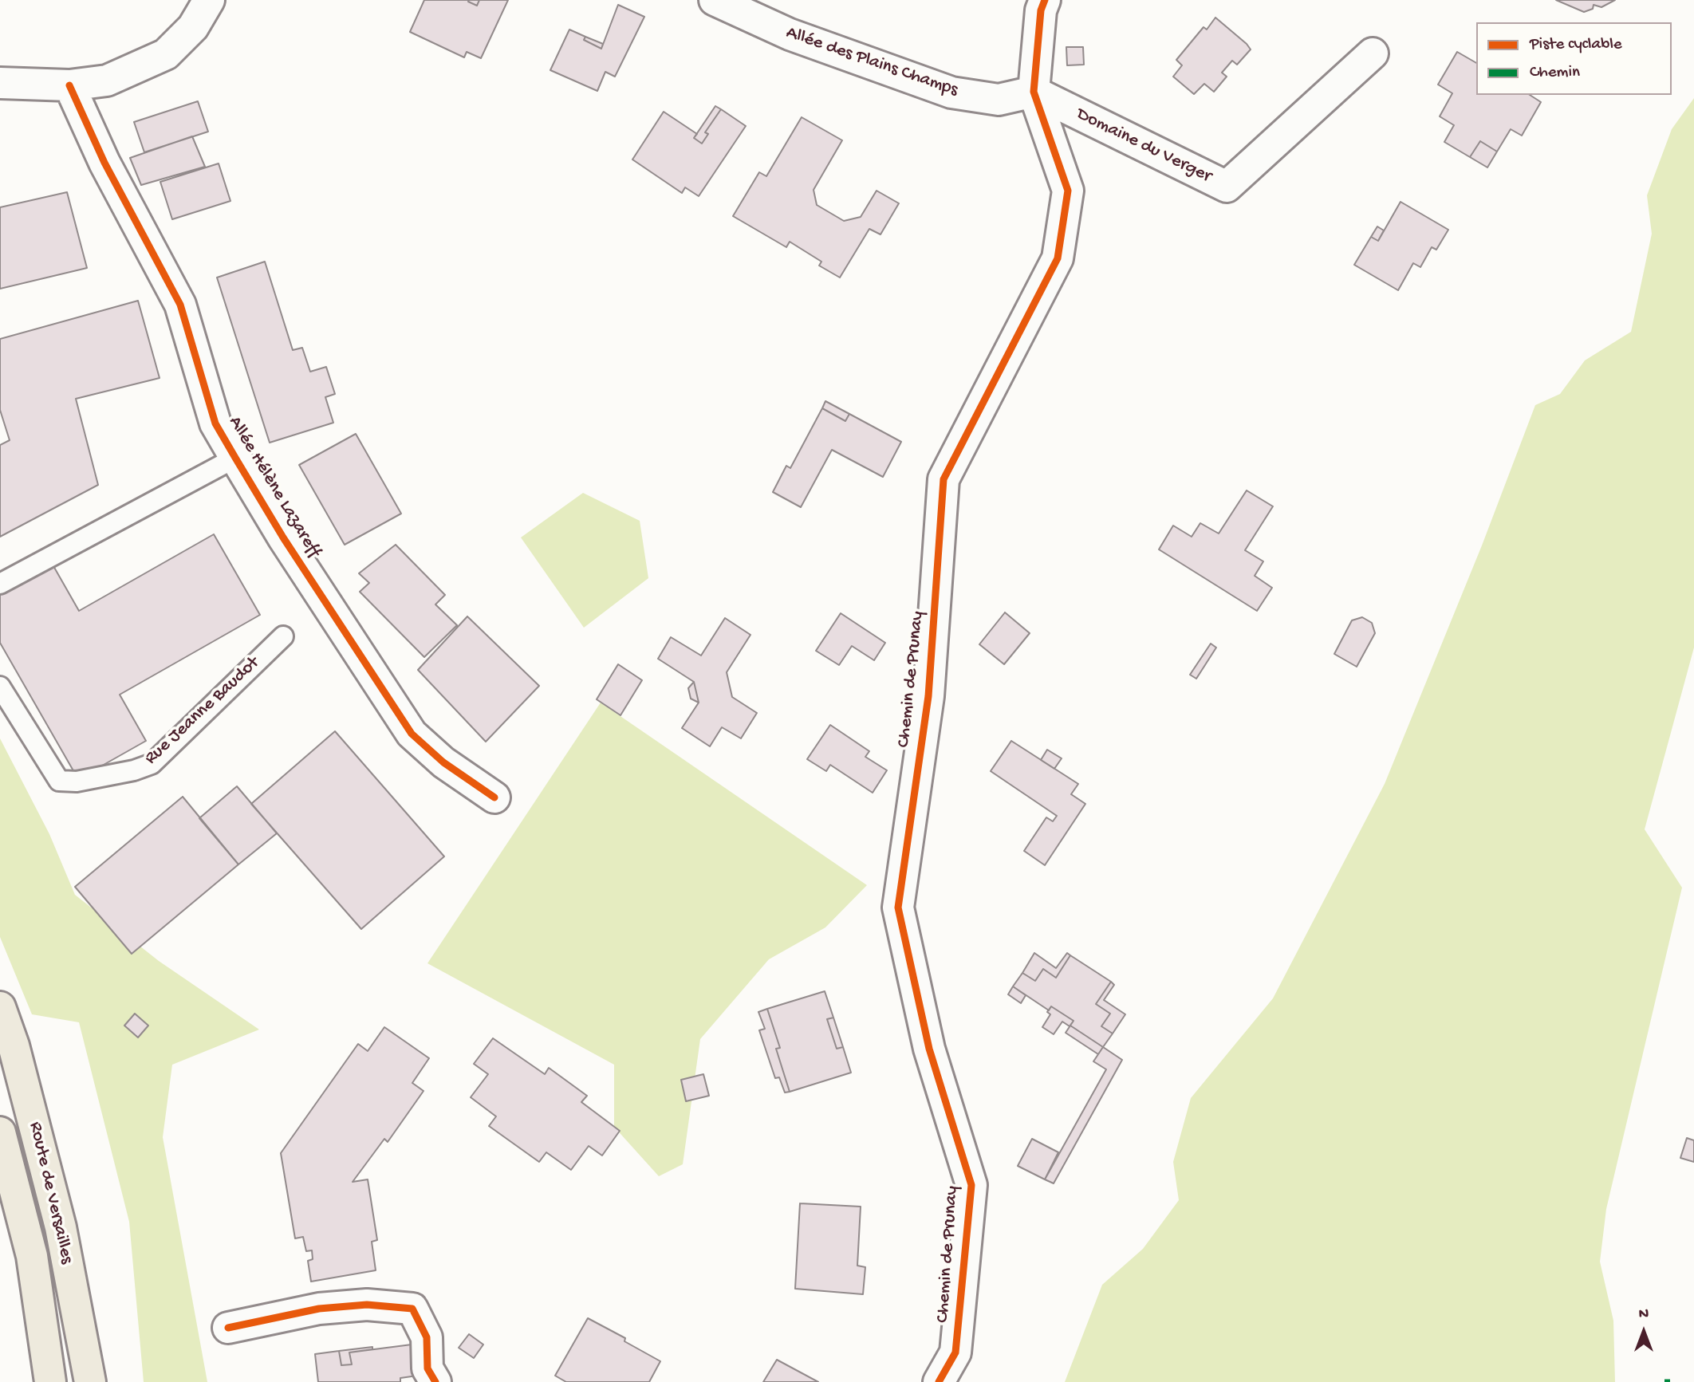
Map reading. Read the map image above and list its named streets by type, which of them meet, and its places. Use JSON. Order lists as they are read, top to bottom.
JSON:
{
  "streets": {
    "main road": ["Route de Versailles"],
    "street": [
      "Allée des Plains Champs",
      "Domaine du Verger",
      "Allée Hélène Lazareff",
      "Chemin de Prunay"
    ],
    "lane": ["Rue Jeanne Baudot"]
  },
  "crossings": [
    ["Allée des Plains Champs", "Domaine du Verger"],
    ["Allée des Plains Champs", "Chemin de Prunay"],
    ["Domaine du Verger", "Chemin de Prunay"]
  ],
  "legend": ["Piste cyclable", "Chemin"],
  "north": "top"
}
